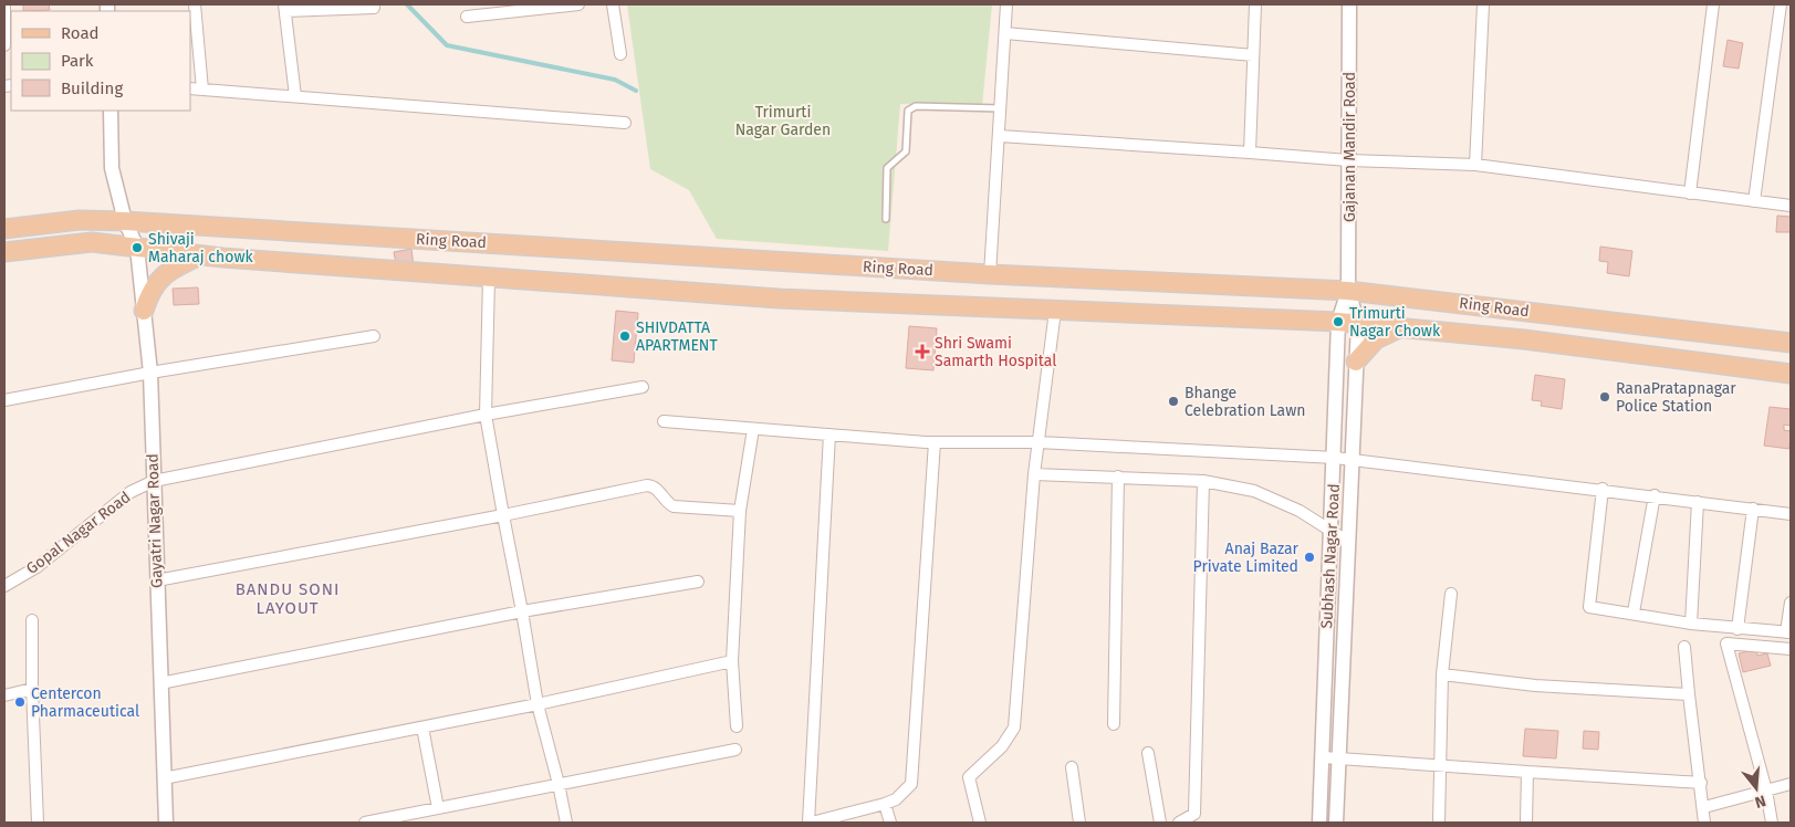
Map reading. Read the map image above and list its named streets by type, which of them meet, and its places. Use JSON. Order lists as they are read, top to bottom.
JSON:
{
  "streets": {
    "main road": ["Ring Road"],
    "street": [
      "Gajanan Mandir Road",
      "Gayatri Nagar Road",
      "Gopal Nagar Road",
      "Subhash Nagar Road"
    ]
  },
  "crossings": [
    ["Gajanan Mandir Road", "Ring Road"],
    ["Gajanan Mandir Road", "Subhash Nagar Road"],
    ["Ring Road", "Gayatri Nagar Road"],
    ["Ring Road", "Subhash Nagar Road"],
    ["Gayatri Nagar Road", "Gopal Nagar Road"]
  ],
  "districts": ["BANDU SONI LAYOUT"],
  "parks": ["Trimurti Nagar Garden"],
  "places": {
    "other": [
      "Shivaji Maharaj chowk",
      "Trimurti Nagar Chowk",
      "SHIVDATTA APARTMENT",
      "RanaPratapnagar Police Station",
      "Bhange Celebration Lawn",
      "Anaj Bazar Private Limited",
      "Centercon Pharmaceutical"
    ],
    "health": ["Shri Swami Samarth Hospital"]
  },
  "legend": ["Road", "Park", "Building"],
  "north": "bottom"
}
